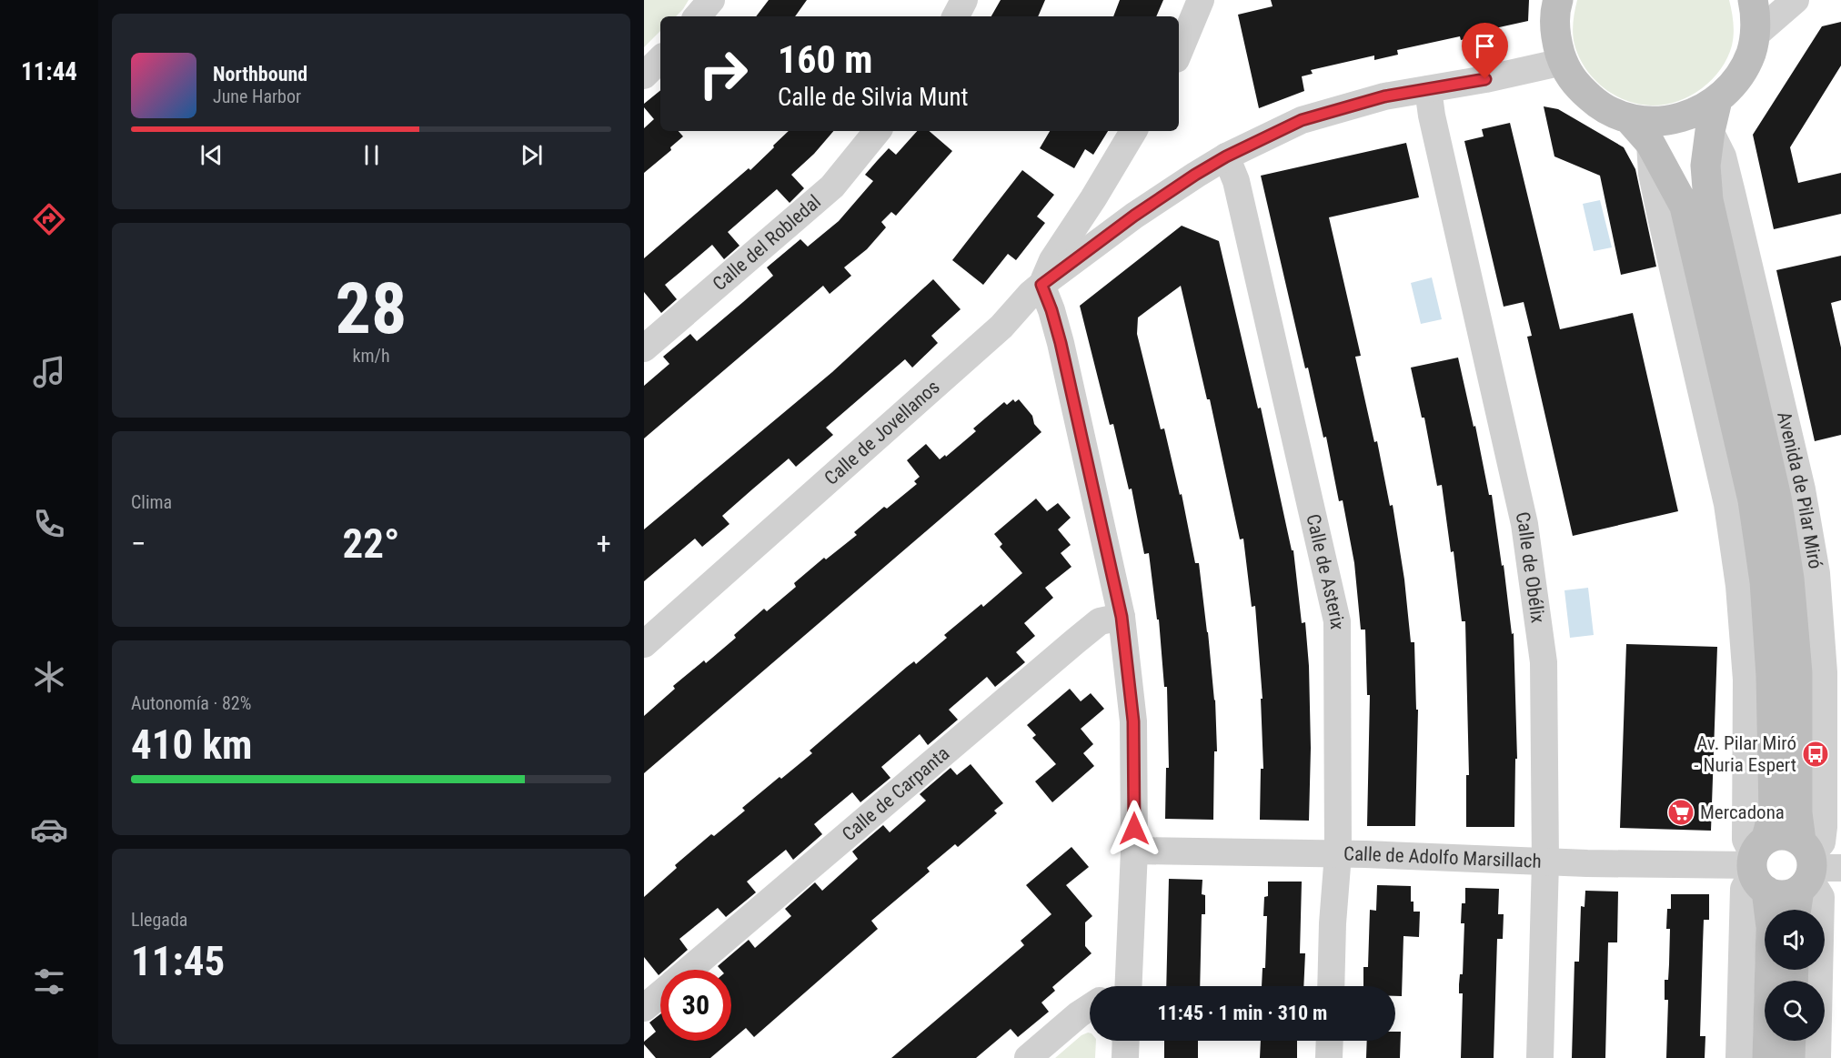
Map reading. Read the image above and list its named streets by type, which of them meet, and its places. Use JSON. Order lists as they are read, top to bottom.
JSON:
{
  "streets": {
    "street": [
      "Calle del Robledal",
      "Calle de Jovellanos",
      "Avenida de Pilar Miró",
      "Calle de Obélix",
      "Calle de Asterix",
      "Calle de Carpanta",
      "Calle de Adolfo Marsillach"
    ]
  },
  "crossings": [
    ["Calle de Obélix", "Calle de Adolfo Marsillach"],
    ["Calle de Asterix", "Calle de Adolfo Marsillach"]
  ],
  "places": {
    "bus stop": ["Av. Pilar Miró - Nuria Espert"],
    "supermarket": ["Mercadona"]
  },
  "page": {
    "tabs": "11:44",
    "turn": ["160 m", "Calle de Silvia Munt"],
    "song": ["Northbound", "June Harbor"],
    "tile": [
      ["28", "km/h"],
      "Clima",
      ["Autonomía · 82%", "410 km"],
      ["Llegada", "11:45"]
    ],
    "heat": ["−", "22°", "+"],
    "limit": "30",
    "trip": "11:45 · 1 min · 310 m"
  }
}
